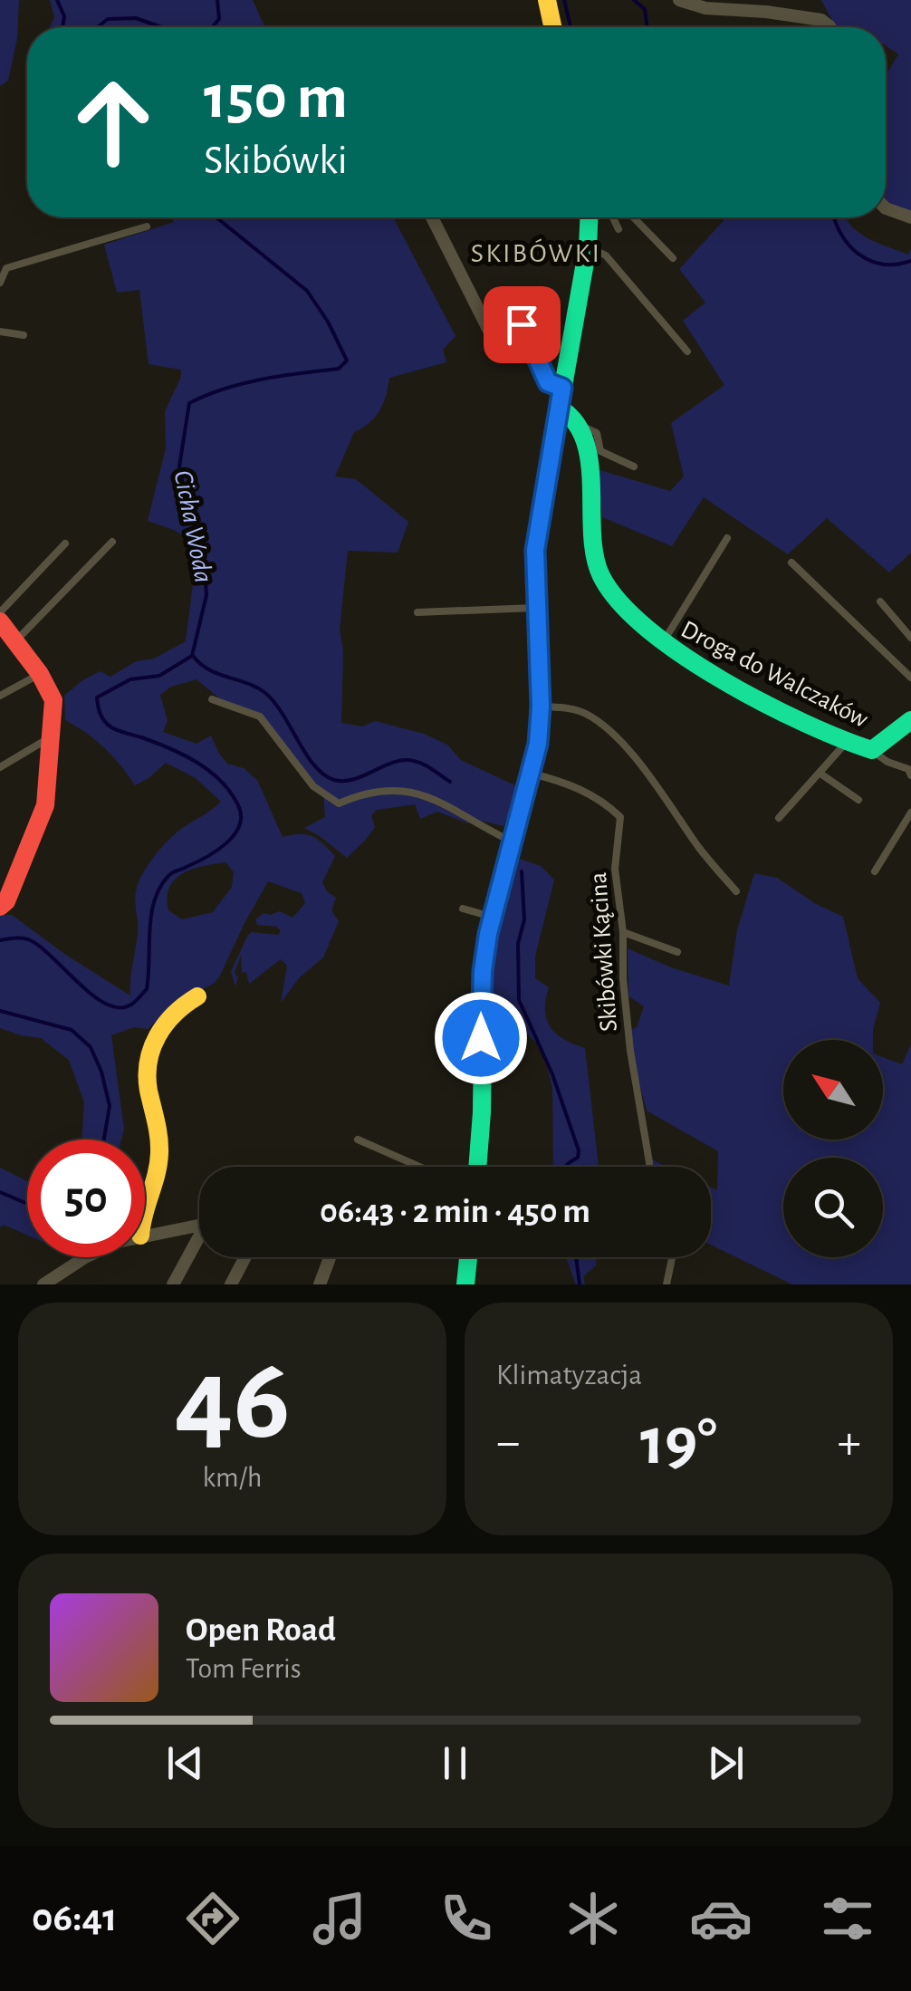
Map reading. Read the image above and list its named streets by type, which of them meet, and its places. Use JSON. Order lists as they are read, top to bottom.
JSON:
{
  "streets": {
    "street": ["Droga do Walczaków"],
    "lane": ["Skibówki Kącina"]
  },
  "districts": ["SKIBÓWKI"],
  "water": ["Cicha Woda"],
  "north": "top left",
  "page": {
    "turn": ["150 m", "Skibówki"],
    "limit": "50",
    "trip": "06:43 · 2 min · 450 m",
    "tile": [
      ["46", "km/h"],
      "Klimatyzacja"
    ],
    "heat": ["−", "19°", "+"],
    "song": ["Open Road", "Tom Ferris"],
    "tabs": "06:41"
  }
}
